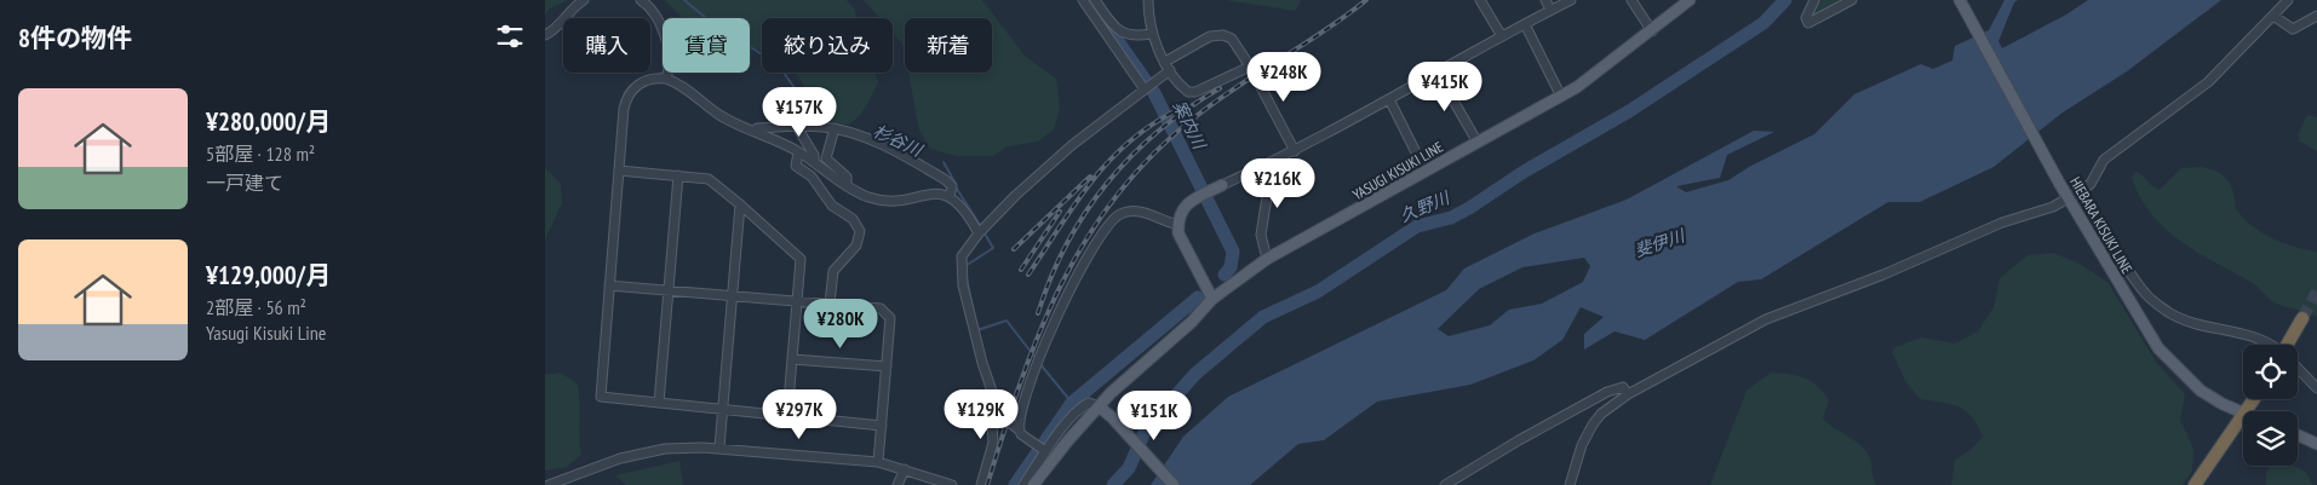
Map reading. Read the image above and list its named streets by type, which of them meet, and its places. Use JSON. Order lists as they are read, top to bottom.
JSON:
{
  "streets": {
    "main road": ["YASUGI KISUKI LINE", "HIEBARA KISUKI LINE"]
  },
  "water": [
    "案内川",
    "杉谷川",
    "久野川",
    "斐伊川"
  ],
  "page": {
    "heading": "8件の物件",
    "chip": [
      "購入",
      "賃貸",
      "絞り込み",
      "新着"
    ],
    "price": [
      "¥248K",
      "¥415K",
      "¥157K",
      "¥216K",
      "¥280K",
      "¥297K",
      "¥129K",
      "¥151K"
    ],
    "list": [
      {
        "name": "¥280,000/月",
        "note": "5部屋 · 128 m² · 一戸建て"
      },
      {
        "name": "¥129,000/月",
        "note": "2部屋 · 56 m² · Yasugi Kisuki Line"
      }
    ]
  }
}
